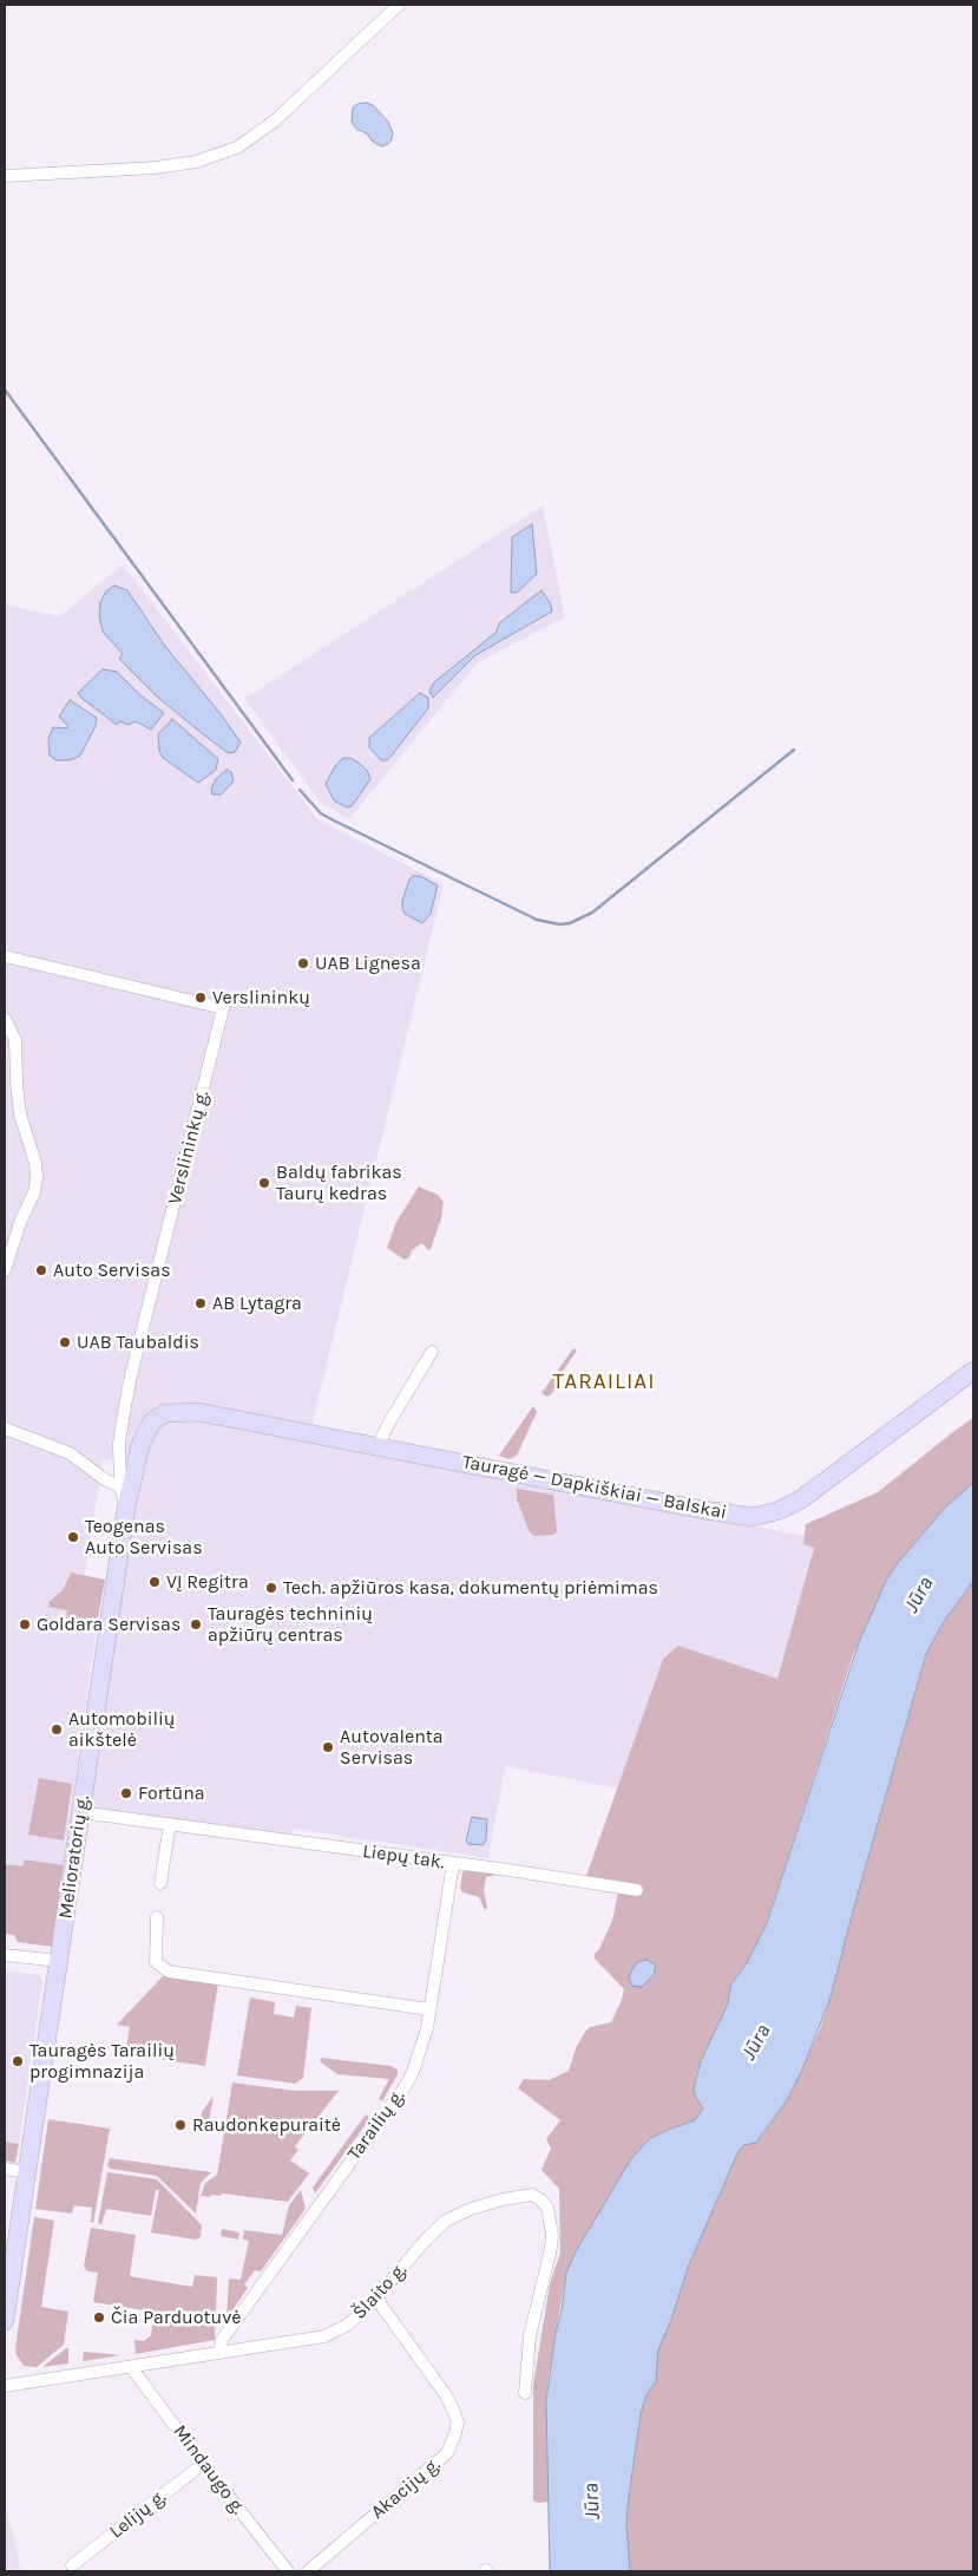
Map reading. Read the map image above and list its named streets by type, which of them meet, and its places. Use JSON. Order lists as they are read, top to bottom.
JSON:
{
  "streets": {
    "main road": ["Tauragė — Dapkiškiai — Balskai", "Melioratorių g."],
    "street": [
      "Verslininkų g.",
      "Liepų tak.",
      "Tarailių g.",
      "Šlaito g.",
      "Mindaugo g.",
      "Akacijų g.",
      "Lelijų g."
    ]
  },
  "crossings": [
    ["Verslininkų g.", "Melioratorių g."],
    ["Tauragė — Dapkiškiai — Balskai", "Melioratorių g."],
    ["Melioratorių g.", "Liepų tak."],
    ["Liepų tak.", "Tarailių g."],
    ["Tarailių g.", "Šlaito g."],
    ["Šlaito g.", "Mindaugo g."],
    ["Šlaito g.", "Akacijų g."],
    ["Mindaugo g.", "Lelijų g."]
  ],
  "districts": ["TARAILIAI"],
  "water": ["Jūra"],
  "places": [
    "UAB Lignesa",
    "Verslininkų",
    "Baldų fabrikas Taurų kedras",
    "Auto Servisas",
    "AB Lytagra",
    "UAB Taubaldis",
    "Teogenas Auto Servisas",
    "VĮ Regitra",
    "Tech. apžiūros kasa, dokumentų priėmimas",
    "Goldara Servisas",
    "Tauragės techninių apžiūrų centras",
    "Automobilių aikštelė",
    "Autovalenta Servisas",
    "Fortūna",
    "Tauragės Tarailių progimnazija",
    "Raudonkepuraitė",
    "Čia Parduotuvė"
  ]
}
